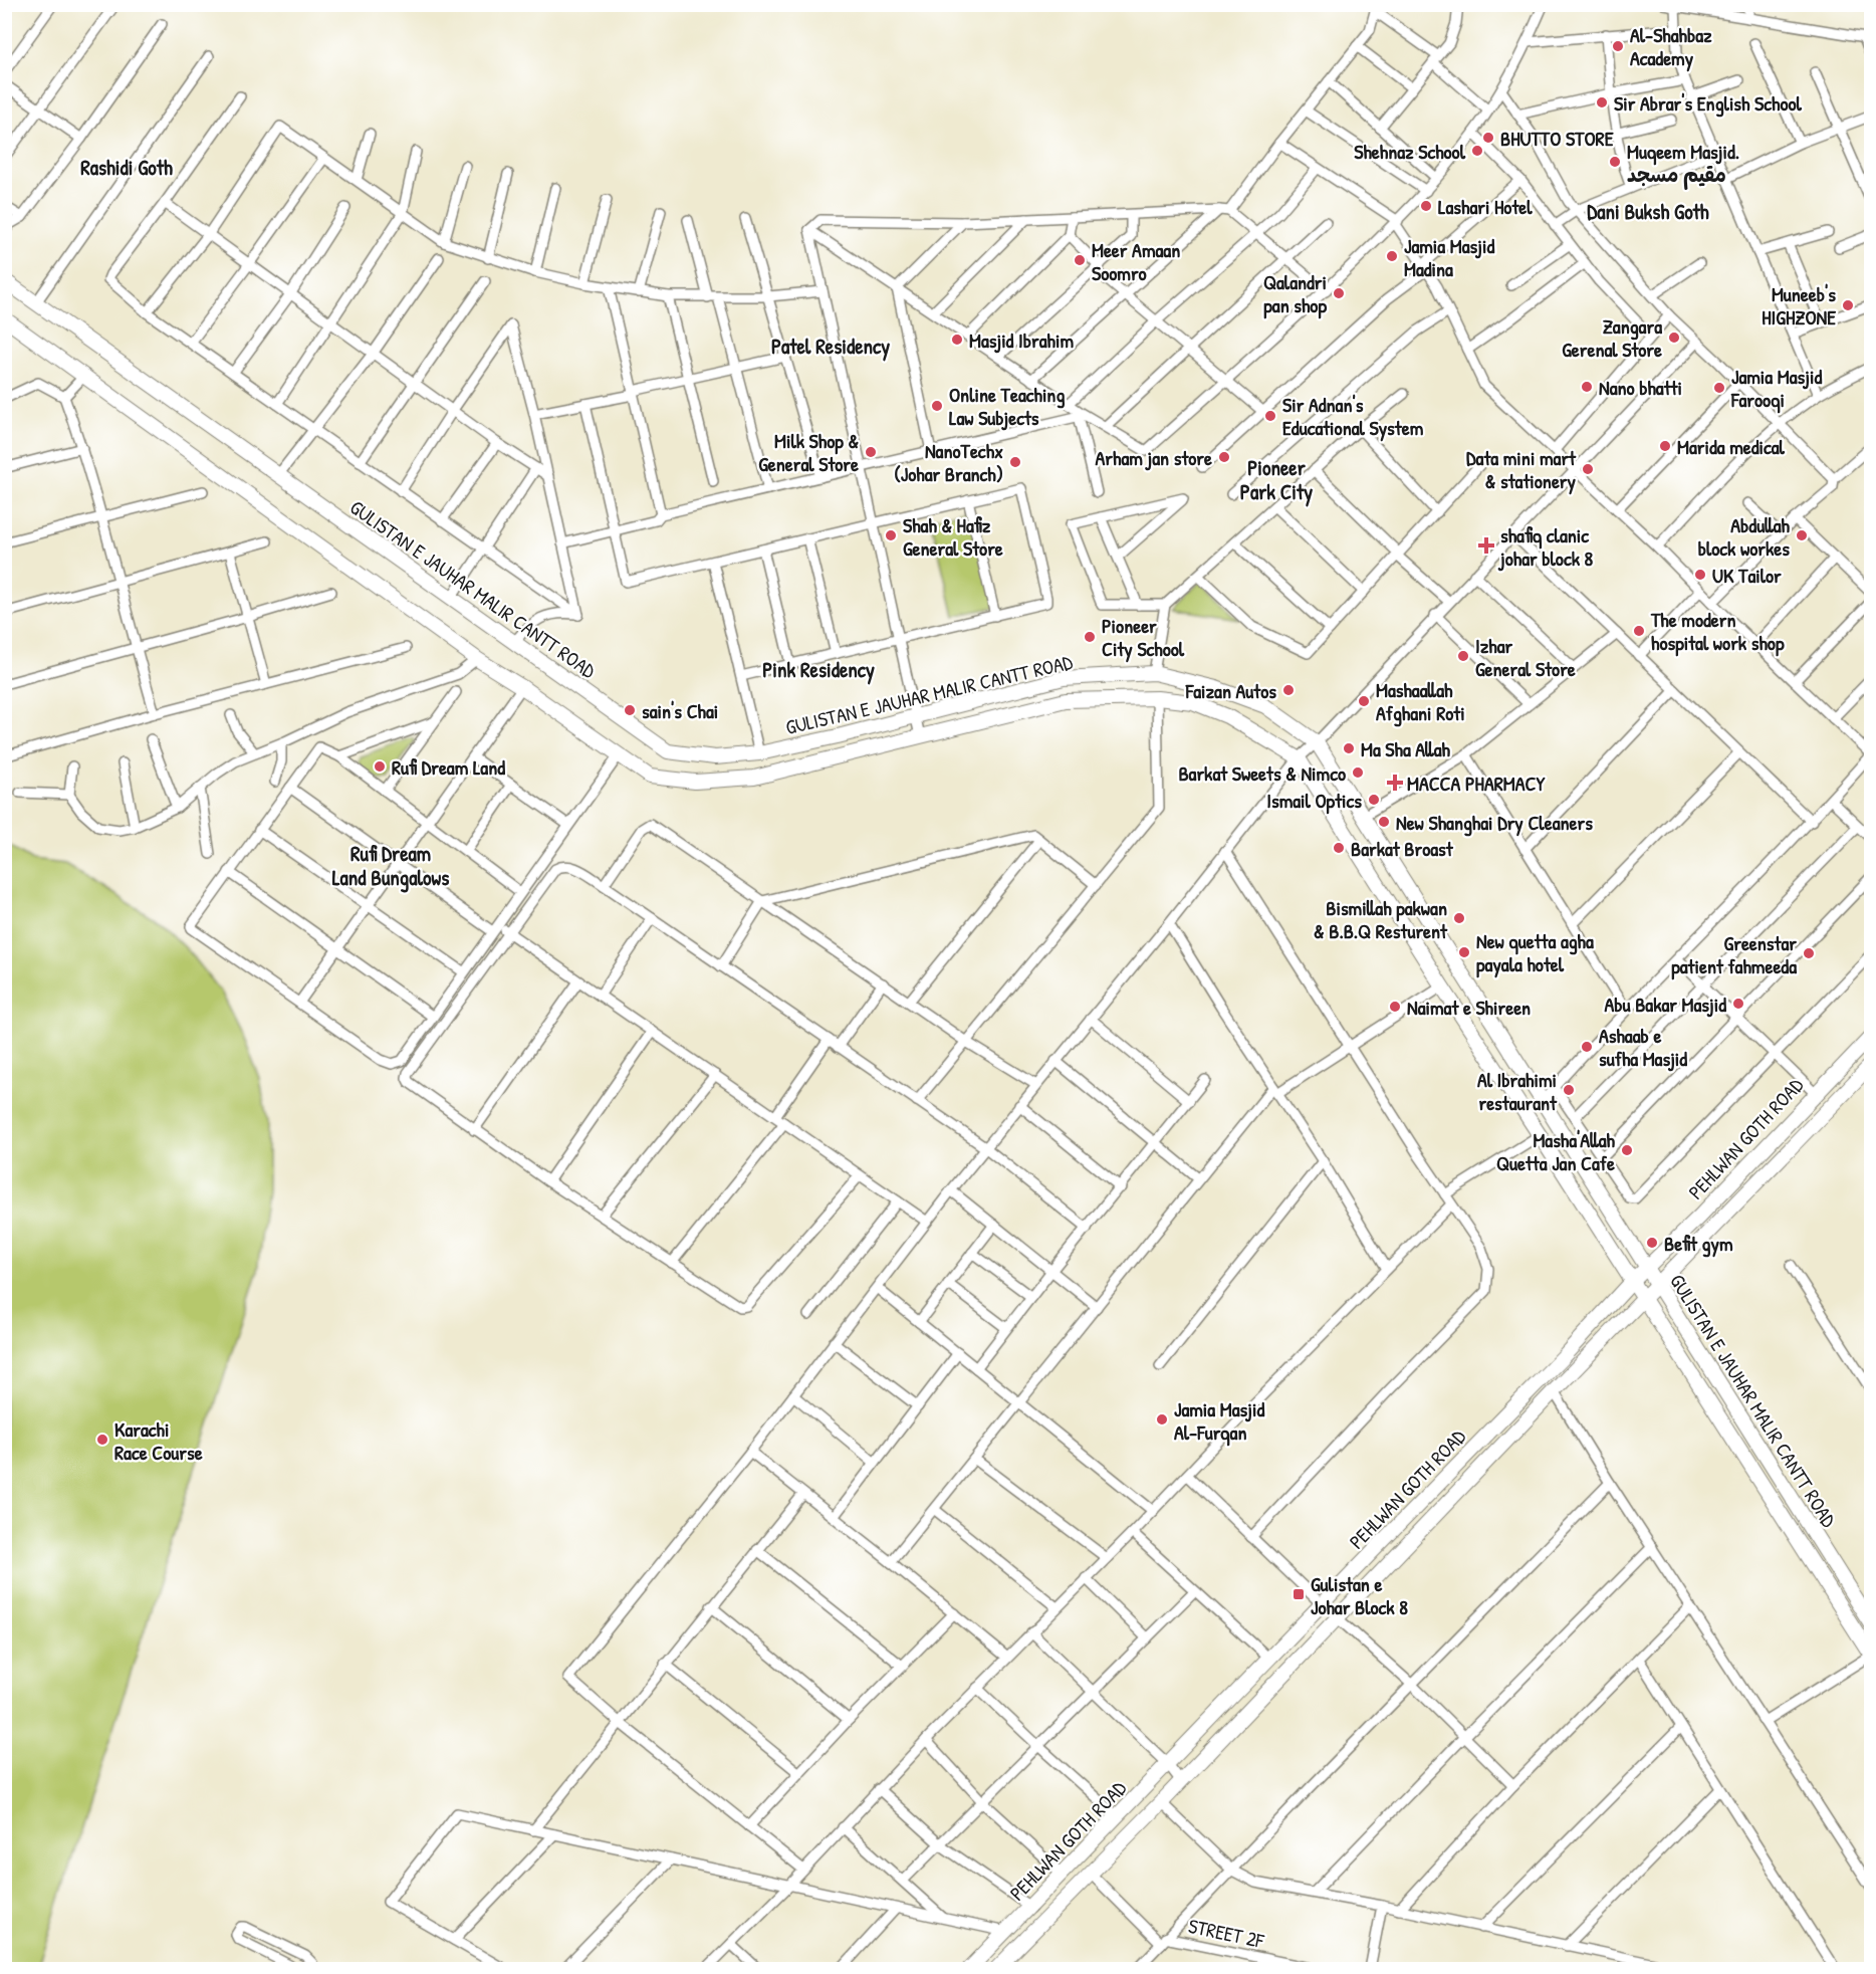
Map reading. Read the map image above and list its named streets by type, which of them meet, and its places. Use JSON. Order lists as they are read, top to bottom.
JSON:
{
  "streets": {
    "main road": ["GULISTAN E JAUHAR MALIR CANTT ROAD", "PEHLWAN GOTH ROAD"],
    "street": ["STREET 2F"]
  },
  "crossings": [
    ["GULISTAN E JAUHAR MALIR CANTT ROAD", "PEHLWAN GOTH ROAD"]
  ],
  "districts": [
    "Rashidi Goth",
    "Dani Buksh Goth",
    "Patel Residency",
    "Pioneer Park City",
    "Pink Residency",
    "Rufi Dream Land Bungalows"
  ],
  "places": {
    "other": [
      "Al-Shahbaz Academy",
      "Sir Abrar's English School",
      "BHUTTO STORE",
      "Shehnaz School",
      "Muqeem Masjid. مقیم مسجد",
      "Lashari Hotel",
      "Jamia Masjid Madina",
      "Meer Amaan Soomro",
      "Qalandri pan shop",
      "Muneeb's HIGHZONE",
      "Zangara Gerenal Store",
      "Masjid Ibrahim",
      "Nano bhatti",
      "Jamia Masjid Farooqi",
      "Online Teaching Law Subjects",
      "Sir Adnan's Educational System",
      "Marida medical",
      "Milk Shop & General Store",
      "Arham jan store",
      "NanoTechx (Johar Branch)",
      "Data mini mart & stationery",
      "Shah & Hafiz General Store",
      "Abdullah block workes",
      "UK Tailor",
      "The modern hospital work shop",
      "Pioneer City School",
      "Izhar General Store",
      "Faizan Autos",
      "Mashaallah Afghani Roti",
      "sain's Chai",
      "Ma Sha Allah",
      "Rufi Dream Land",
      "Barkat Sweets & Nimco",
      "Ismail Optics",
      "New Shanghai Dry Cleaners",
      "Barkat Broast",
      "Bismillah pakwan & B.B.Q Resturent",
      "New quetta agha payala hotel",
      "Greenstar patient fahmeeda",
      "Abu Bakar Masjid",
      "Naimat e Shireen",
      "Ashaab e sufha Masjid",
      "Al Ibrahimi restaurant",
      "Masha'Allah Quetta Jan Cafe",
      "Befit gym",
      "Jamia Masjid Al-Furqan",
      "Karachi Race Course"
    ],
    "health": ["shafiq clanic johar block 8", "MACCA PHARMACY"],
    "transit": ["Gulistan e Johar Block 8"]
  }
}
